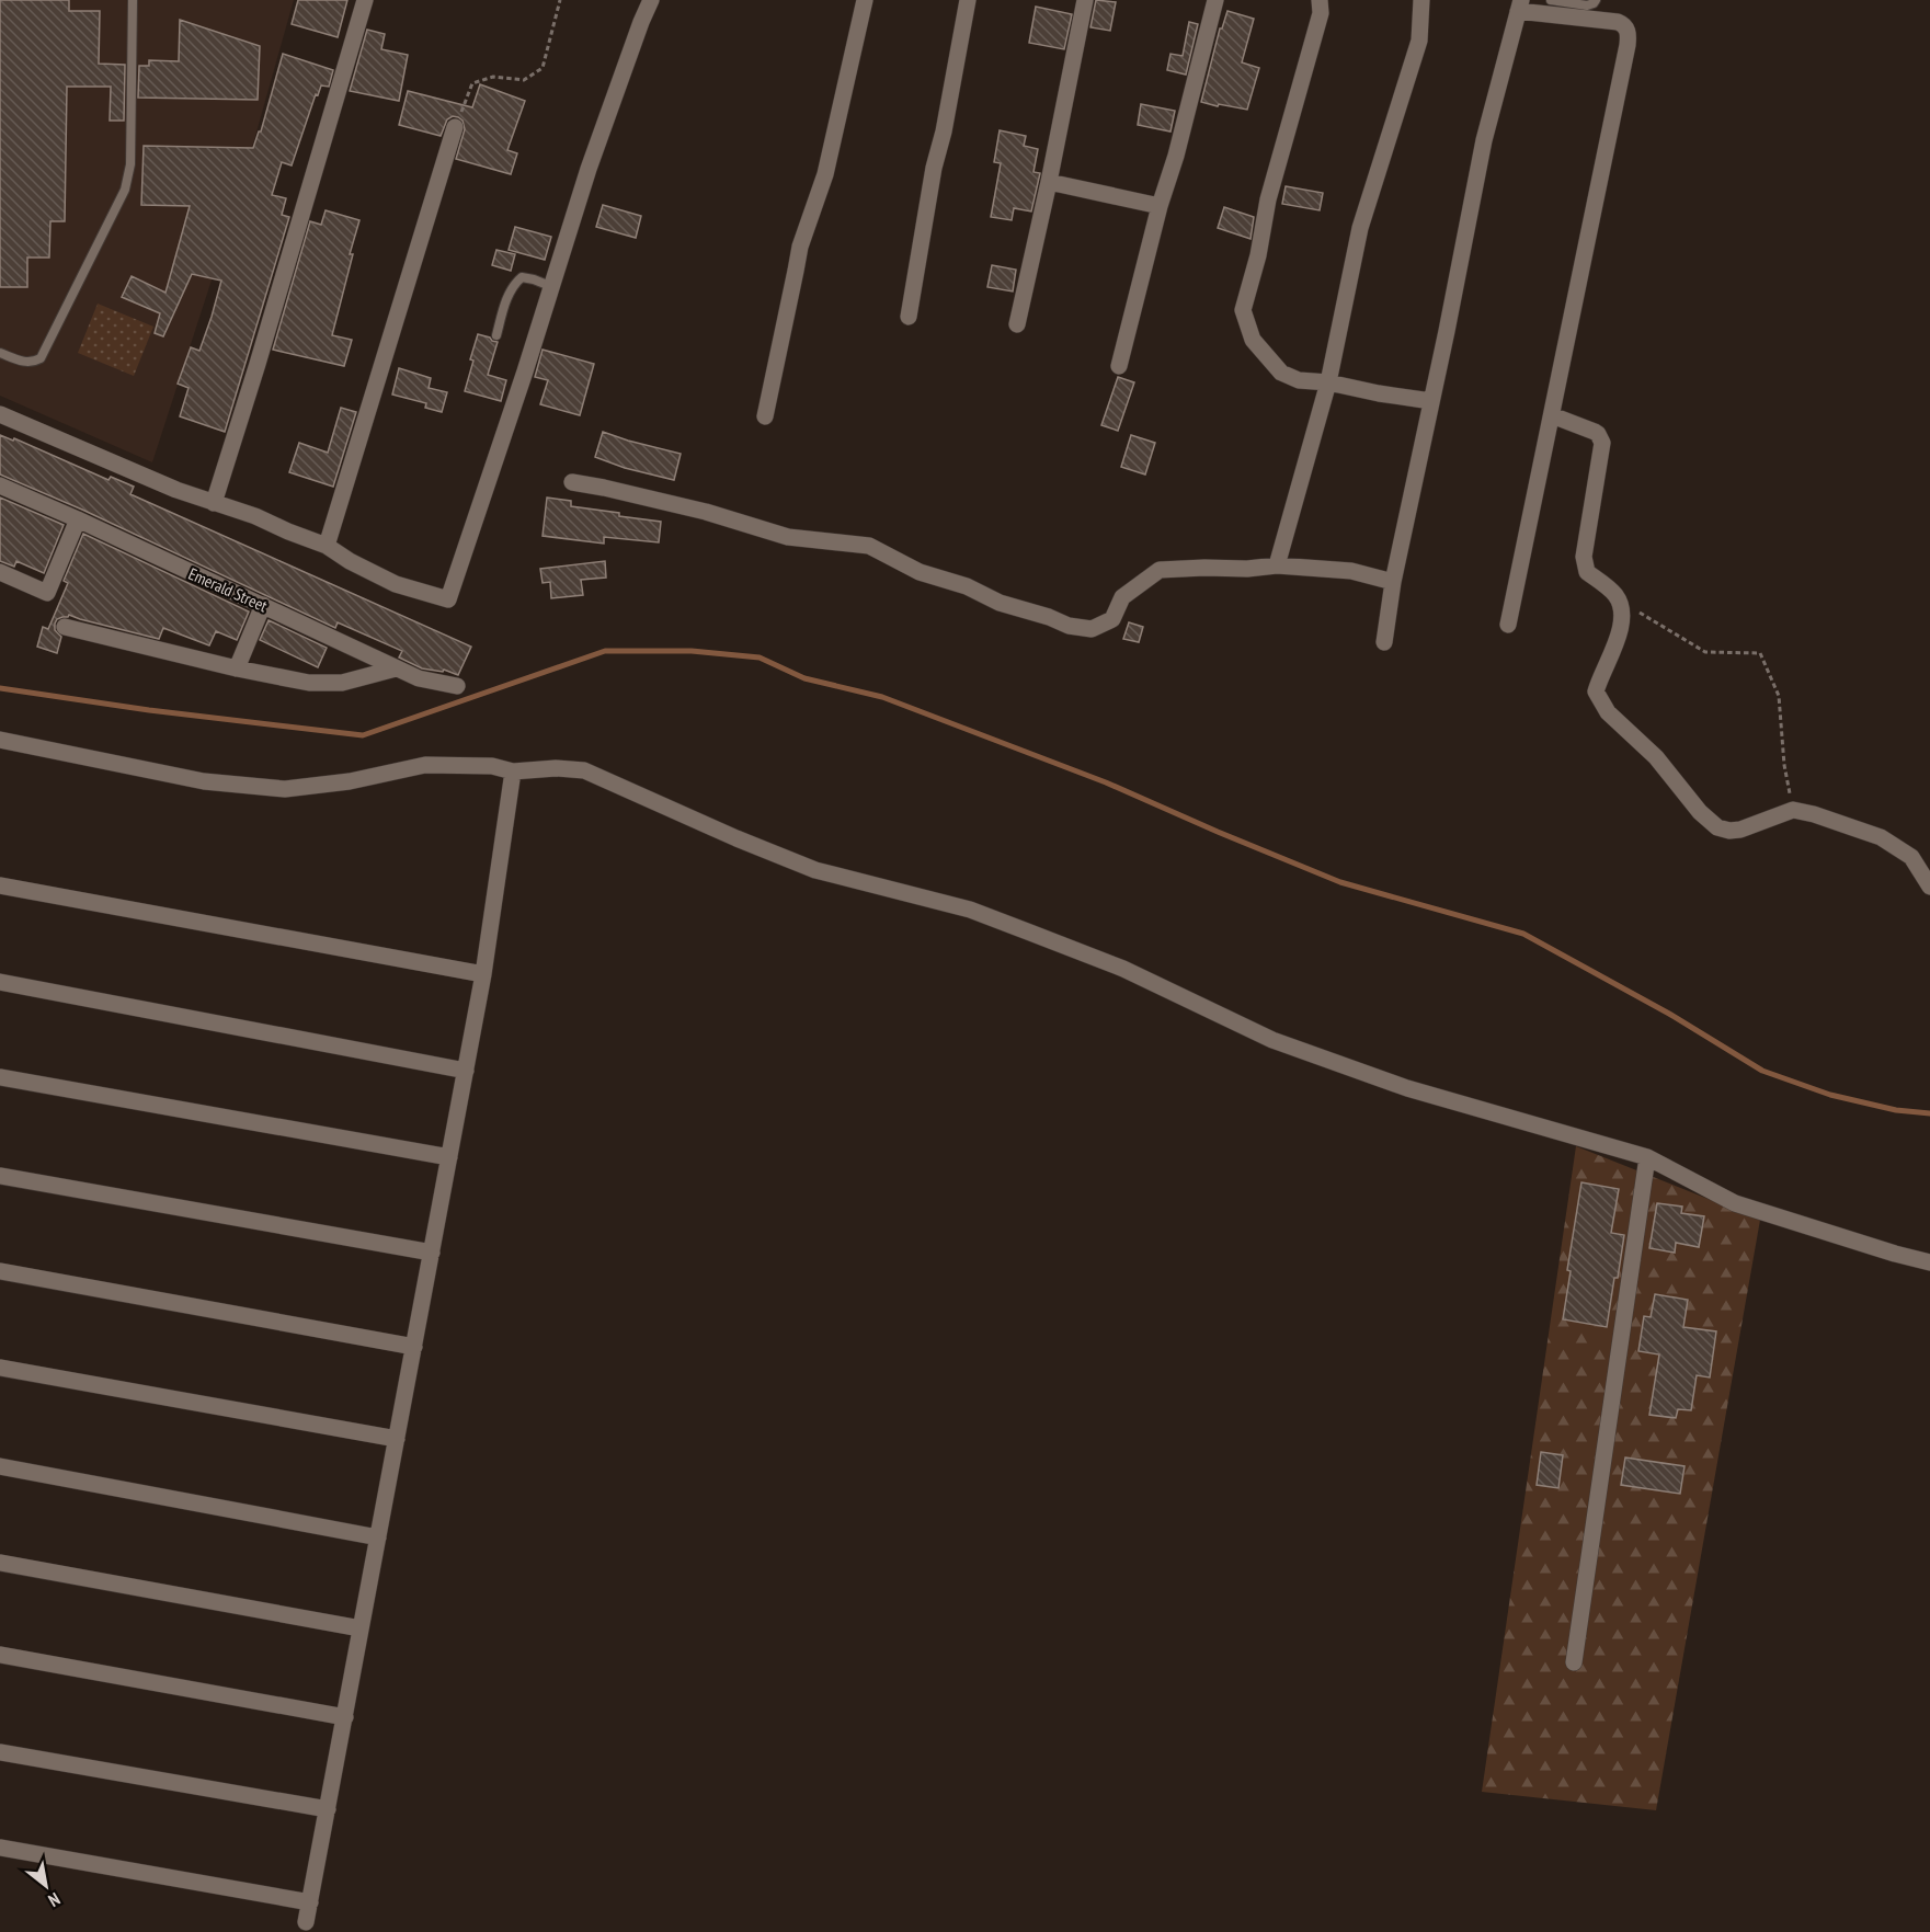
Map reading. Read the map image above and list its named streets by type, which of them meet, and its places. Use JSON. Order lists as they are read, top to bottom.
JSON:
{
  "streets": {
    "street": ["Emerald Street"]
  },
  "north": "bottom right"
}
